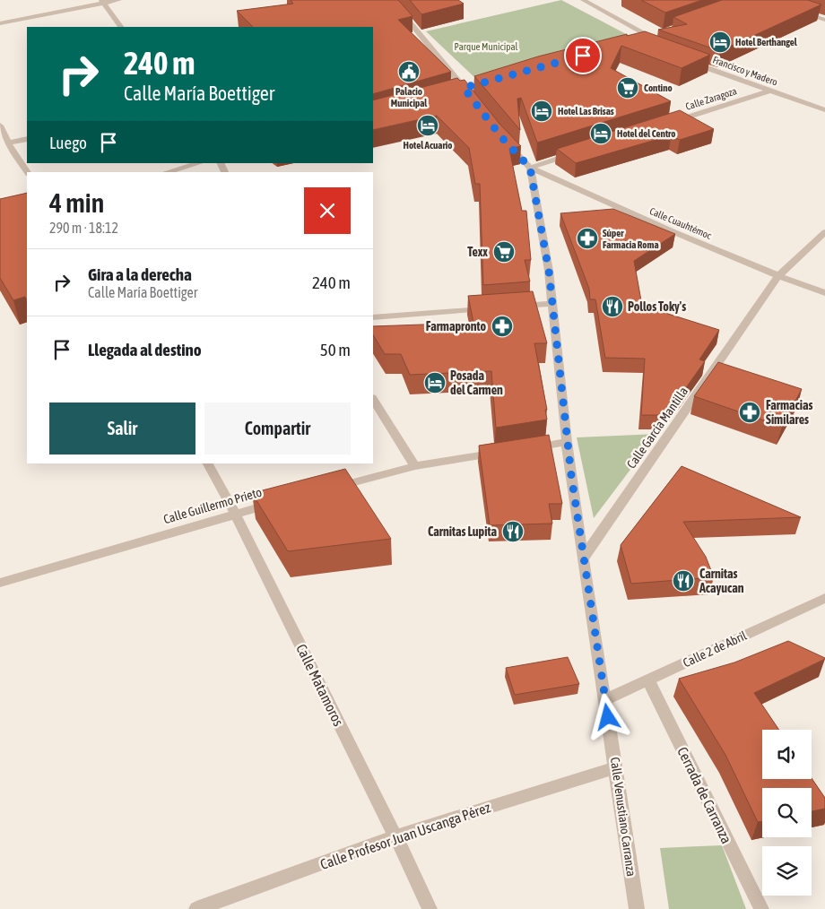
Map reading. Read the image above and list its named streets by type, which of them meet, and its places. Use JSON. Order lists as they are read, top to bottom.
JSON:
{
  "streets": {
    "street": [
      "Francisco y Madero",
      "Calle Zaragoza",
      "Calle Cuauhtémoc",
      "Calle García Mantilla",
      "Calle Guillermo Prieto",
      "Calle 2 de Abril",
      "Calle Matamoros",
      "Cerrada de Carranza",
      "Calle Venustiano Carranza",
      "Calle Profesor Juan Uscanga Pérez"
    ]
  },
  "crossings": [
    ["Francisco y Madero", "Calle Zaragoza"],
    ["Calle Cuauhtémoc", "Calle García Mantilla"],
    ["Calle Cuauhtémoc", "Calle Venustiano Carranza"],
    ["Calle García Mantilla", "Calle Venustiano Carranza"],
    ["Calle Guillermo Prieto", "Calle Matamoros"],
    ["Calle 2 de Abril", "Cerrada de Carranza"],
    ["Calle 2 de Abril", "Calle Venustiano Carranza"],
    ["Calle Matamoros", "Calle Profesor Juan Uscanga Pérez"],
    ["Calle Venustiano Carranza", "Calle Profesor Juan Uscanga Pérez"]
  ],
  "parks": ["Parque Municipal"],
  "places": {
    "hotel": [
      "Hotel Berthangel",
      "Hotel Las Brisas",
      "Hotel Acuario",
      "Hotel del Centro",
      "Posada del Carmen"
    ],
    "public building": ["Palacio Municipal"],
    "supermarket": ["Contino", "Texx"],
    "pharmacy": ["Súper Farmacia Roma", "Farmapronto", "Farmacias Similares"],
    "restaurant": ["Pollos Toky's", "Carnitas Lupita", "Carnitas Acayucan"]
  },
  "page": {
    "turn": ["240 m", "Calle María Boettiger"],
    "then": "Luego",
    "heading": ["4 min", "290 m · 18:12"],
    "list": [
      {
        "name": "Gira a la derecha",
        "note": "Calle María Boettiger",
        "value": "240 m"
      },
      {
        "name": "Llegada al destino",
        "value": "50 m"
      }
    ],
    "buttons": ["Salir", "Compartir"]
  }
}
